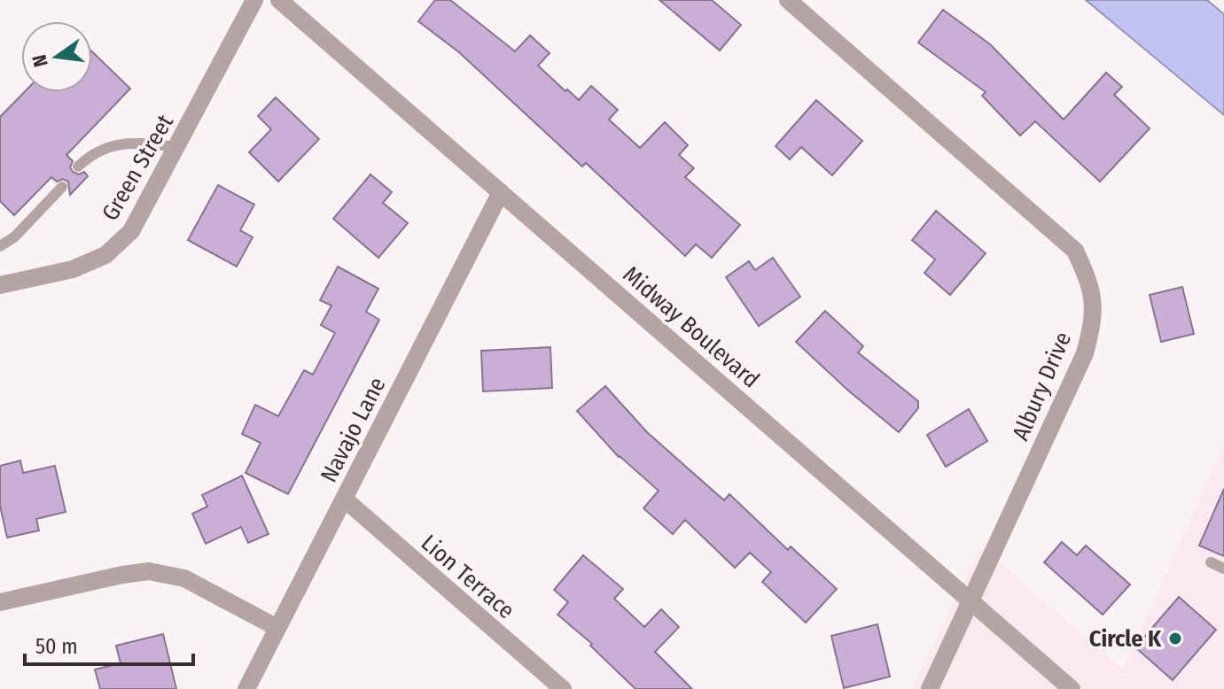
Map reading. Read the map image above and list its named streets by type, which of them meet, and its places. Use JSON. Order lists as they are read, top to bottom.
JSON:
{
  "streets": {
    "street": [
      "Green Street",
      "Midway Boulevard",
      "Albury Drive",
      "Navajo Lane",
      "Lion Terrace"
    ]
  },
  "crossings": [
    ["Midway Boulevard", "Albury Drive"],
    ["Midway Boulevard", "Navajo Lane"],
    ["Navajo Lane", "Lion Terrace"]
  ],
  "places": ["Circle K"],
  "scale_bar": "50 m",
  "north": "left"
}
